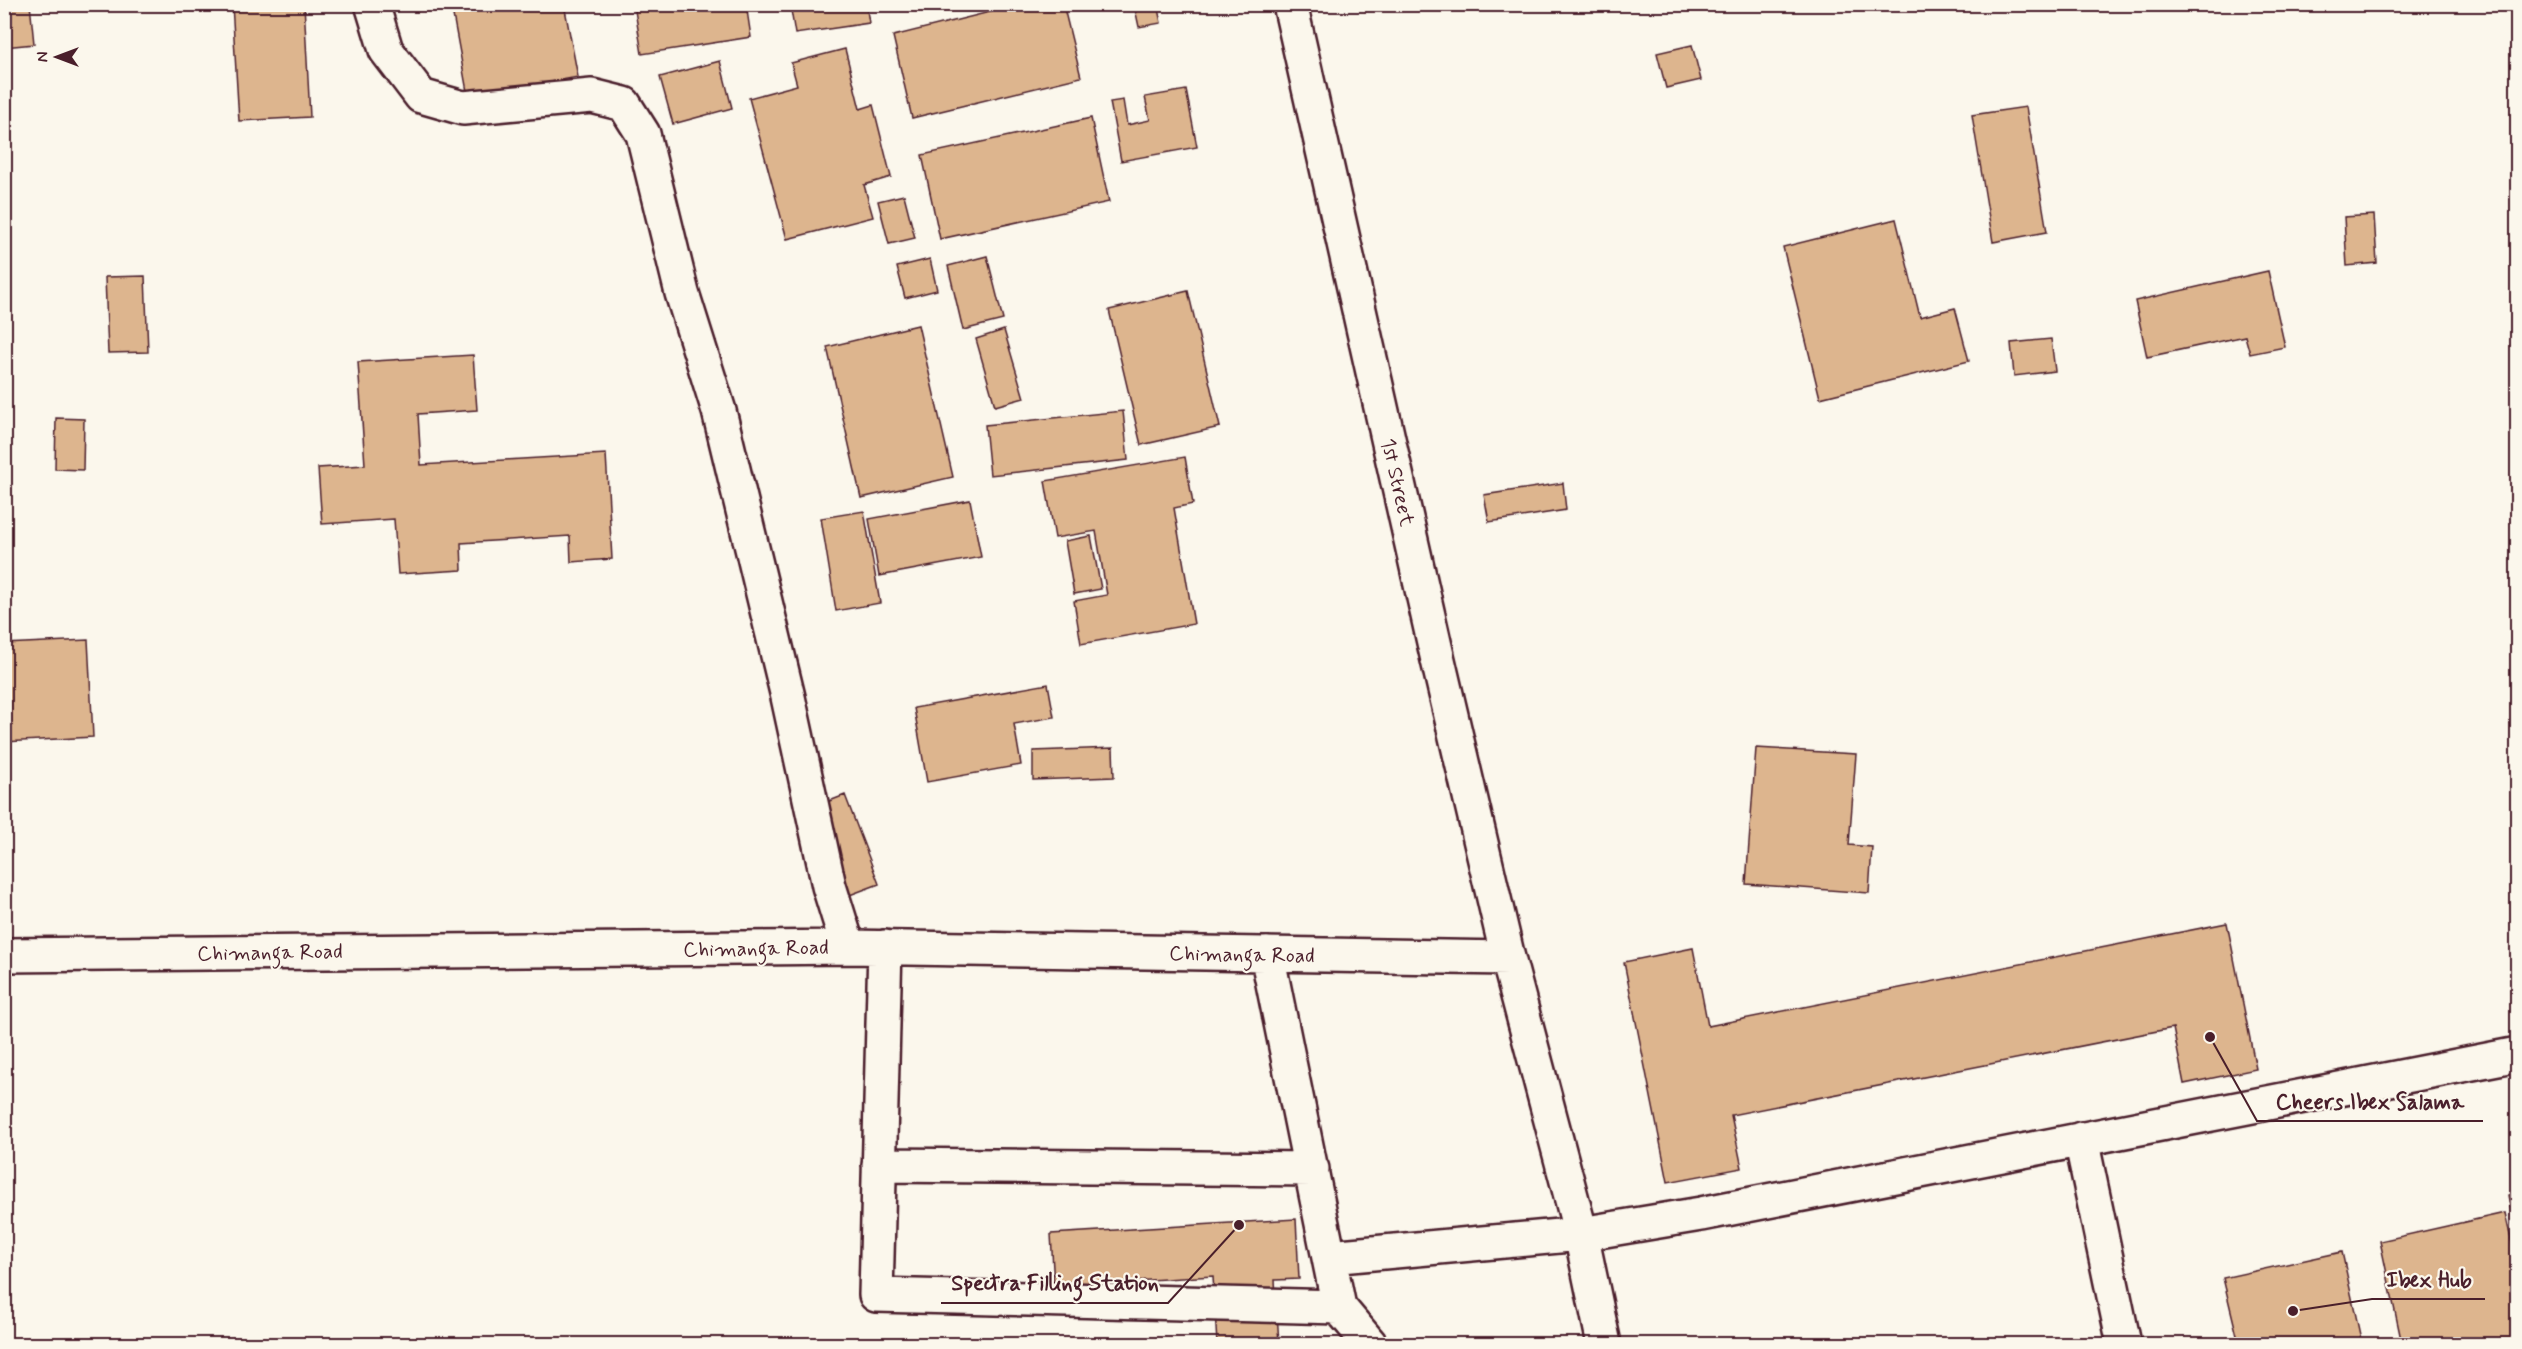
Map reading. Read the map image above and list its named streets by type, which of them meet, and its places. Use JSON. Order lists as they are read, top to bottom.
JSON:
{
  "streets": {
    "street": ["1st Street", "Chimanga Road"]
  },
  "crossings": [
    ["1st Street", "Chimanga Road"]
  ],
  "places": ["Cheers Ibex Salama", "Spectra Filling Station", "Ibex Hub"],
  "north": "left"
}
